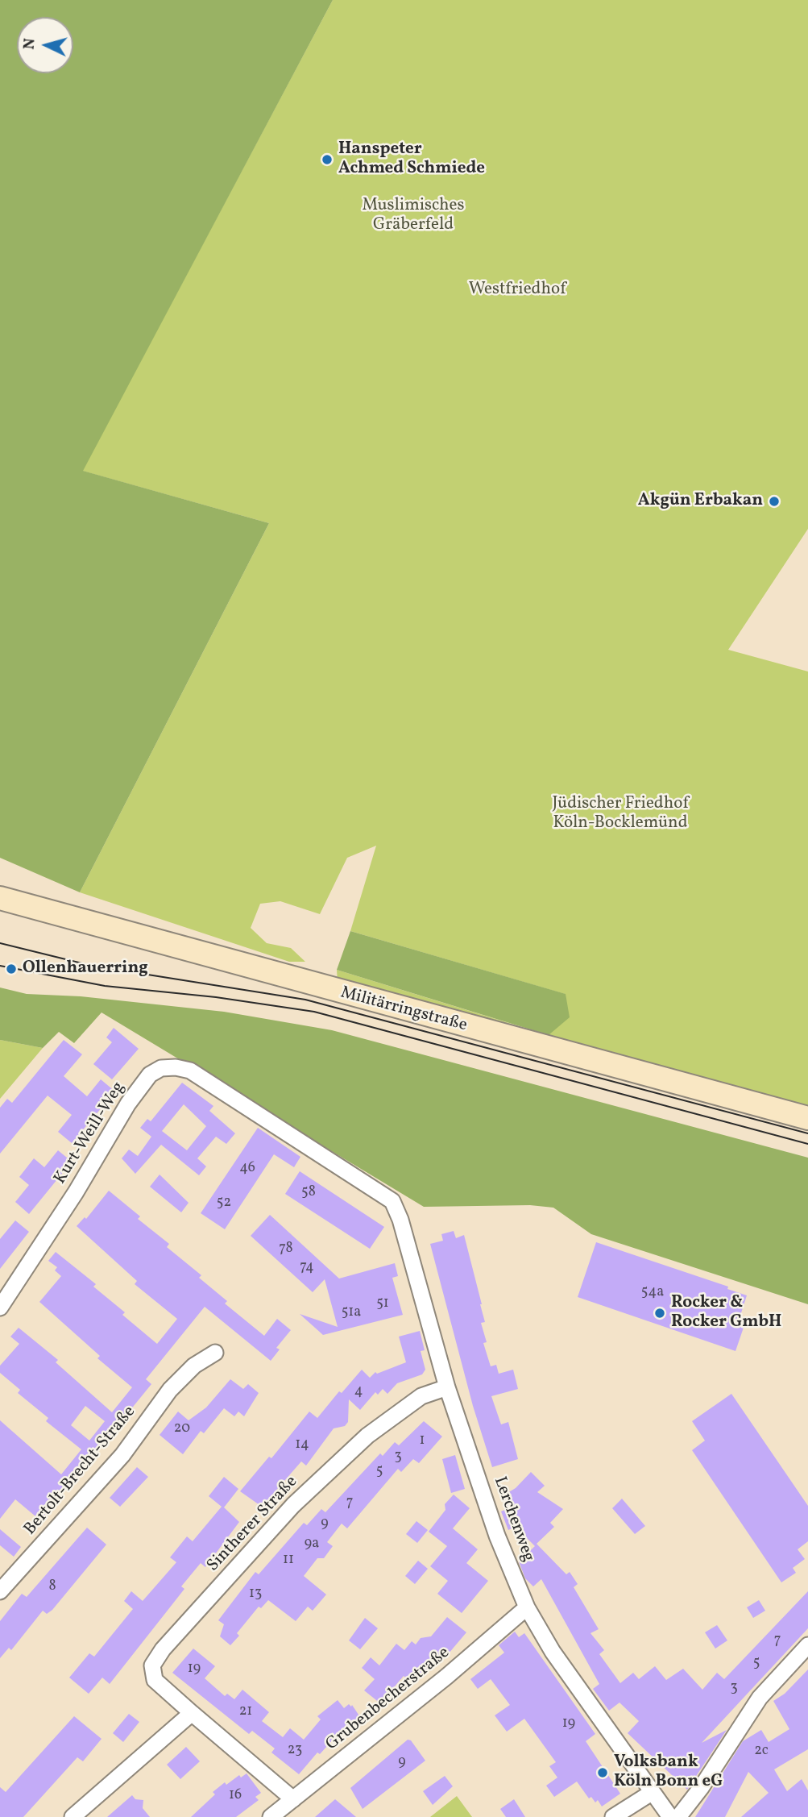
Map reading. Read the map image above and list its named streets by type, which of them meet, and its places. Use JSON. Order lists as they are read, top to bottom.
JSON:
{
  "streets": {
    "main road": ["Militärringstraße"],
    "street": [
      "Kurt-Weill-Weg",
      "Bertolt-Brecht-Straße",
      "Lerchenweg",
      "Sintherer Straße",
      "Grubenbecherstraße"
    ]
  },
  "crossings": [
    ["Kurt-Weill-Weg", "Lerchenweg"],
    ["Lerchenweg", "Sintherer Straße"],
    ["Lerchenweg", "Grubenbecherstraße"],
    ["Sintherer Straße", "Grubenbecherstraße"]
  ],
  "parks": ["Muslimisches Gräberfeld", "Westfriedhof", "Jüdischer Friedhof Köln-Bocklemünd"],
  "places": [
    "Hanspeter Achmed Schmiede",
    "Akgün Erbakan",
    "Ollenhauerring",
    "Rocker & Rocker GmbH",
    "Volksbank Köln Bonn eG"
  ],
  "house_numbers": [
    "46",
    "58",
    "52",
    "78",
    "74",
    "54a",
    "51",
    "51a",
    "4",
    "20",
    "1",
    "14",
    "3",
    "5",
    "7",
    "9",
    "9a",
    "11",
    "8",
    "13",
    "7",
    "5",
    "19",
    "3",
    "21",
    "19",
    "23",
    "2c",
    "9",
    "16"
  ],
  "north": "left"
}
